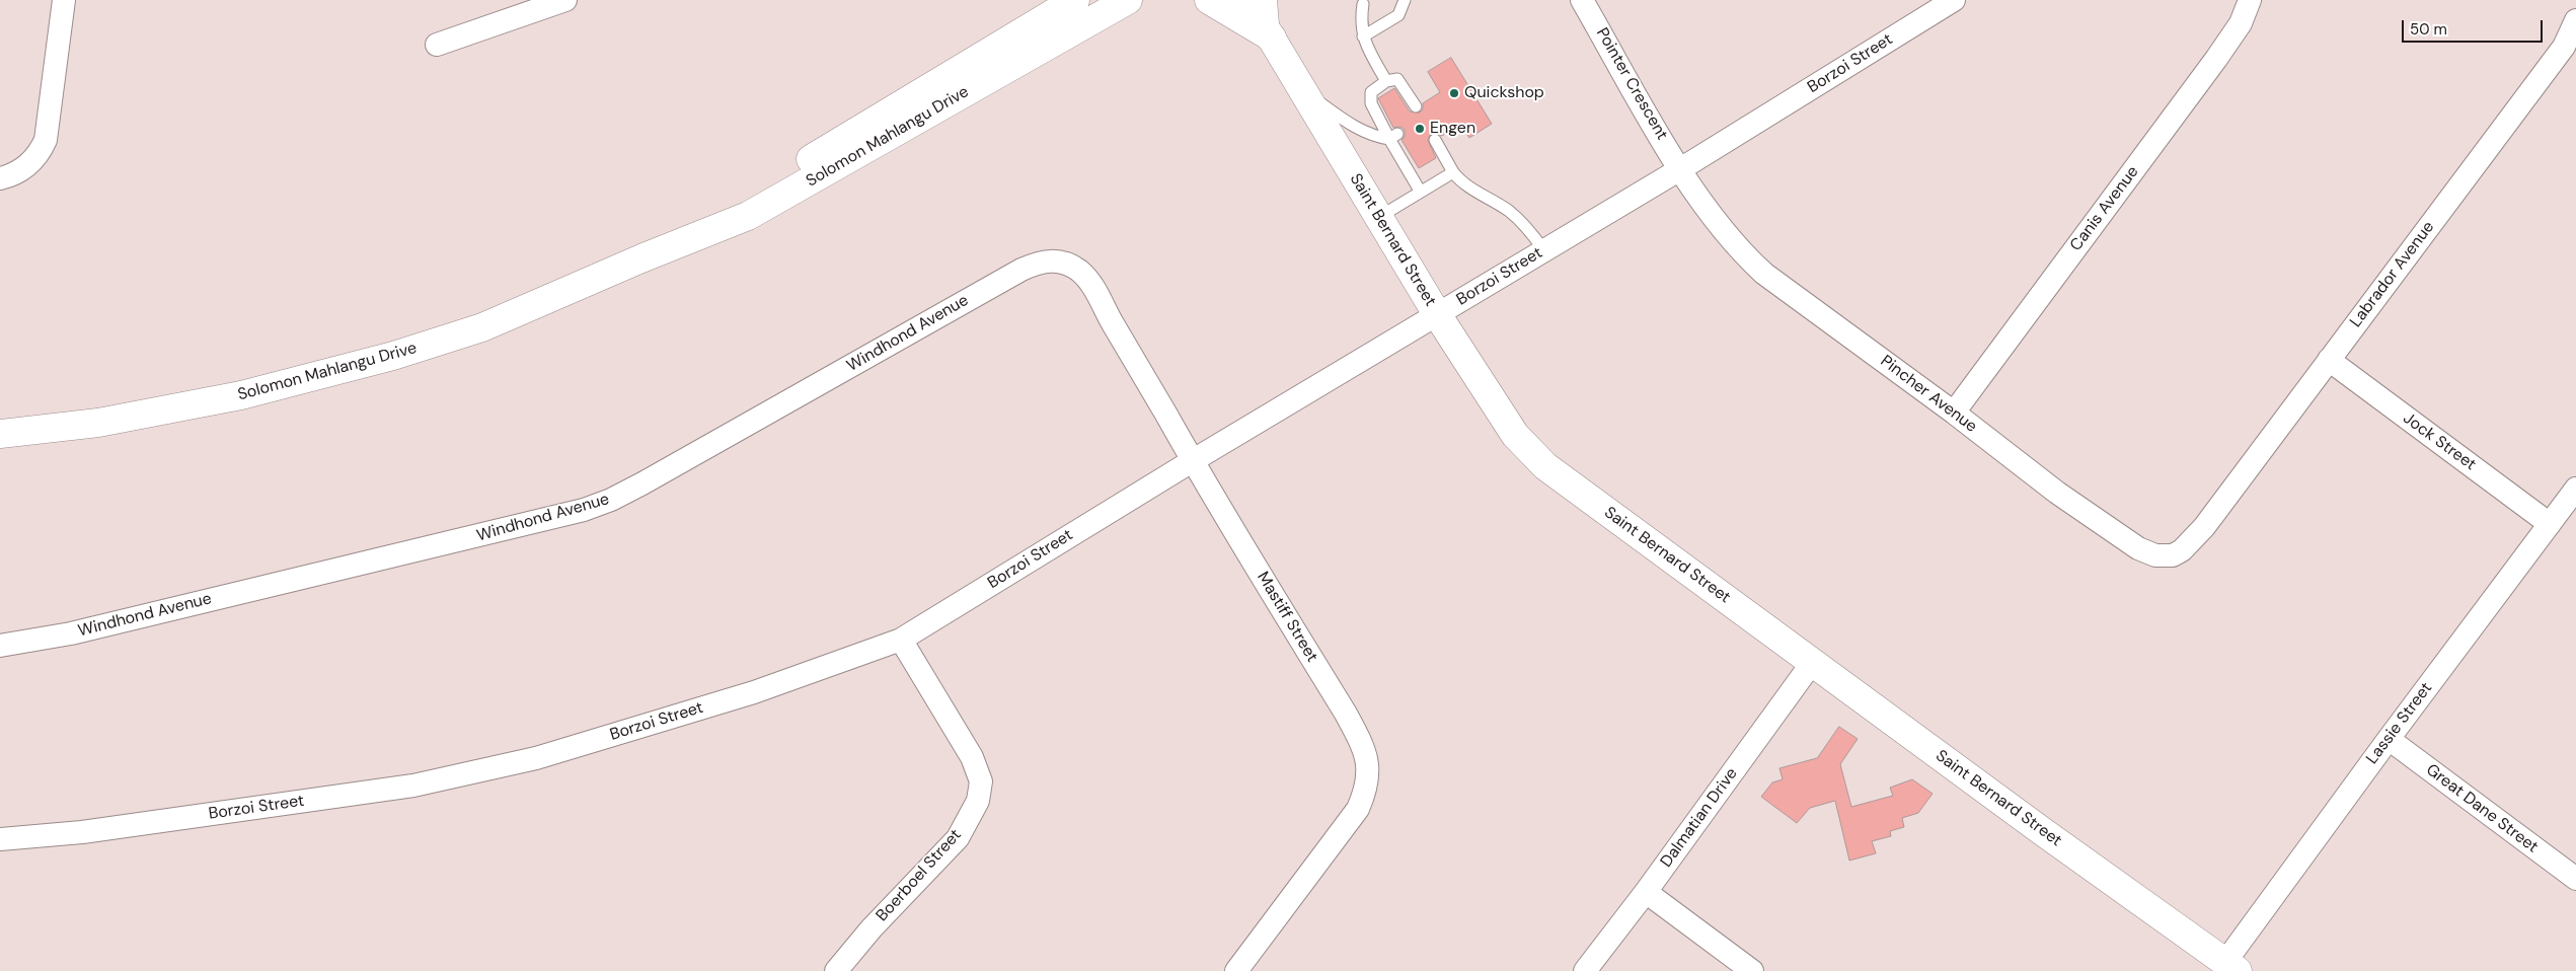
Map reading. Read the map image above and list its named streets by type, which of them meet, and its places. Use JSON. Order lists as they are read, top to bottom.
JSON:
{
  "streets": {
    "main road": ["Solomon Mahlangu Drive", "Saint Bernard Street"],
    "street": [
      "Borzoi Street",
      "Pointer Crescent",
      "Canis Avenue",
      "Labrador Avenue",
      "Windhond Avenue",
      "Pincher Avenue",
      "Jock Street",
      "Mastiff Street",
      "Lassie Street",
      "Great Dane Street",
      "Dalmatian Drive",
      "Boerboel Street"
    ]
  },
  "crossings": [
    ["Borzoi Street", "Pointer Crescent"],
    ["Borzoi Street", "Saint Bernard Street"],
    ["Borzoi Street", "Pincher Avenue"],
    ["Borzoi Street", "Mastiff Street"],
    ["Borzoi Street", "Boerboel Street"],
    ["Pointer Crescent", "Pincher Avenue"],
    ["Canis Avenue", "Pincher Avenue"],
    ["Saint Bernard Street", "Lassie Street"],
    ["Saint Bernard Street", "Dalmatian Drive"],
    ["Labrador Avenue", "Pincher Avenue"],
    ["Labrador Avenue", "Jock Street"],
    ["Windhond Avenue", "Mastiff Street"],
    ["Jock Street", "Lassie Street"],
    ["Lassie Street", "Great Dane Street"]
  ],
  "places": ["Quickshop", "Engen"],
  "scale_bar": "50 m"
}
